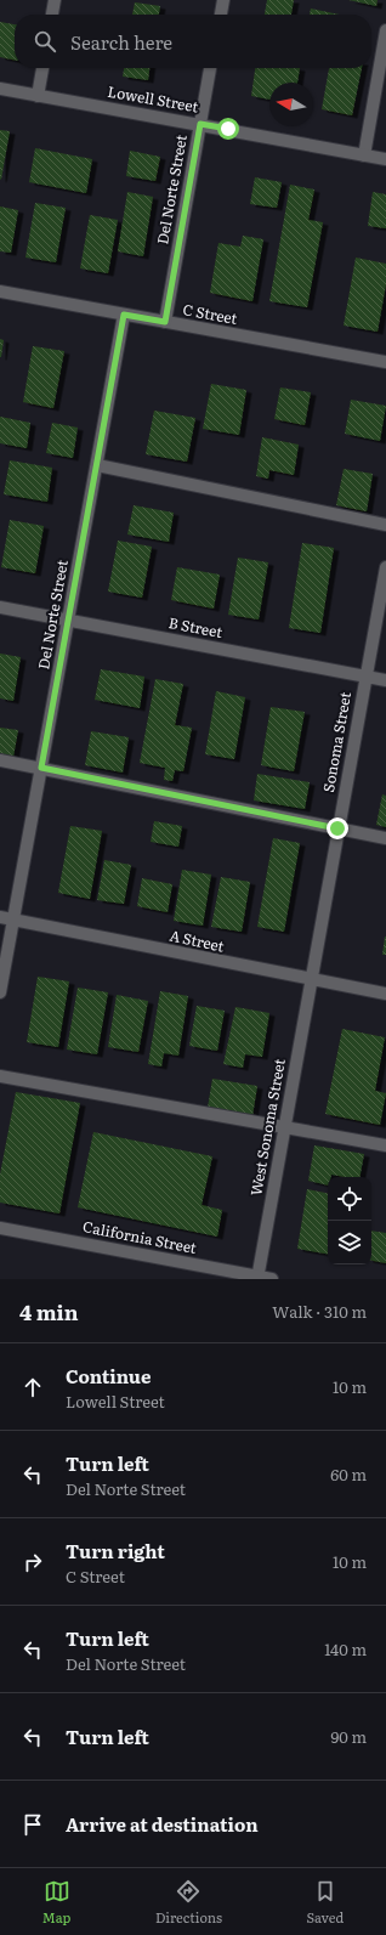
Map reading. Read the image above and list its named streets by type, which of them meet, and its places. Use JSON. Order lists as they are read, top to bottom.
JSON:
{
  "streets": {
    "street": [
      "Lowell Street",
      "Del Norte Street",
      "C Street",
      "B Street",
      "Sonoma Street",
      "A Street",
      "West Sonoma Street",
      "California Street"
    ]
  },
  "crossings": [
    ["Lowell Street", "Del Norte Street"],
    ["Del Norte Street", "C Street"],
    ["Del Norte Street", "B Street"],
    ["Del Norte Street", "A Street"],
    ["B Street", "Sonoma Street"],
    ["Sonoma Street", "A Street"],
    ["Sonoma Street", "West Sonoma Street"],
    ["A Street", "West Sonoma Street"],
    ["West Sonoma Street", "California Street"]
  ],
  "north": "left",
  "page": {
    "search": "Search here",
    "heading": ["4 min", "Walk · 310 m"],
    "list": [
      ["Continue", "Lowell Street", "10 m"],
      ["Turn left", "Del Norte Street", "60 m"],
      ["Turn right", "C Street", "10 m"],
      ["Turn left", "Del Norte Street", "140 m"],
      ["Turn left", "90 m"],
      "Arrive at destination"
    ],
    "nav": ["Map", "Directions", "Saved"]
  }
}
